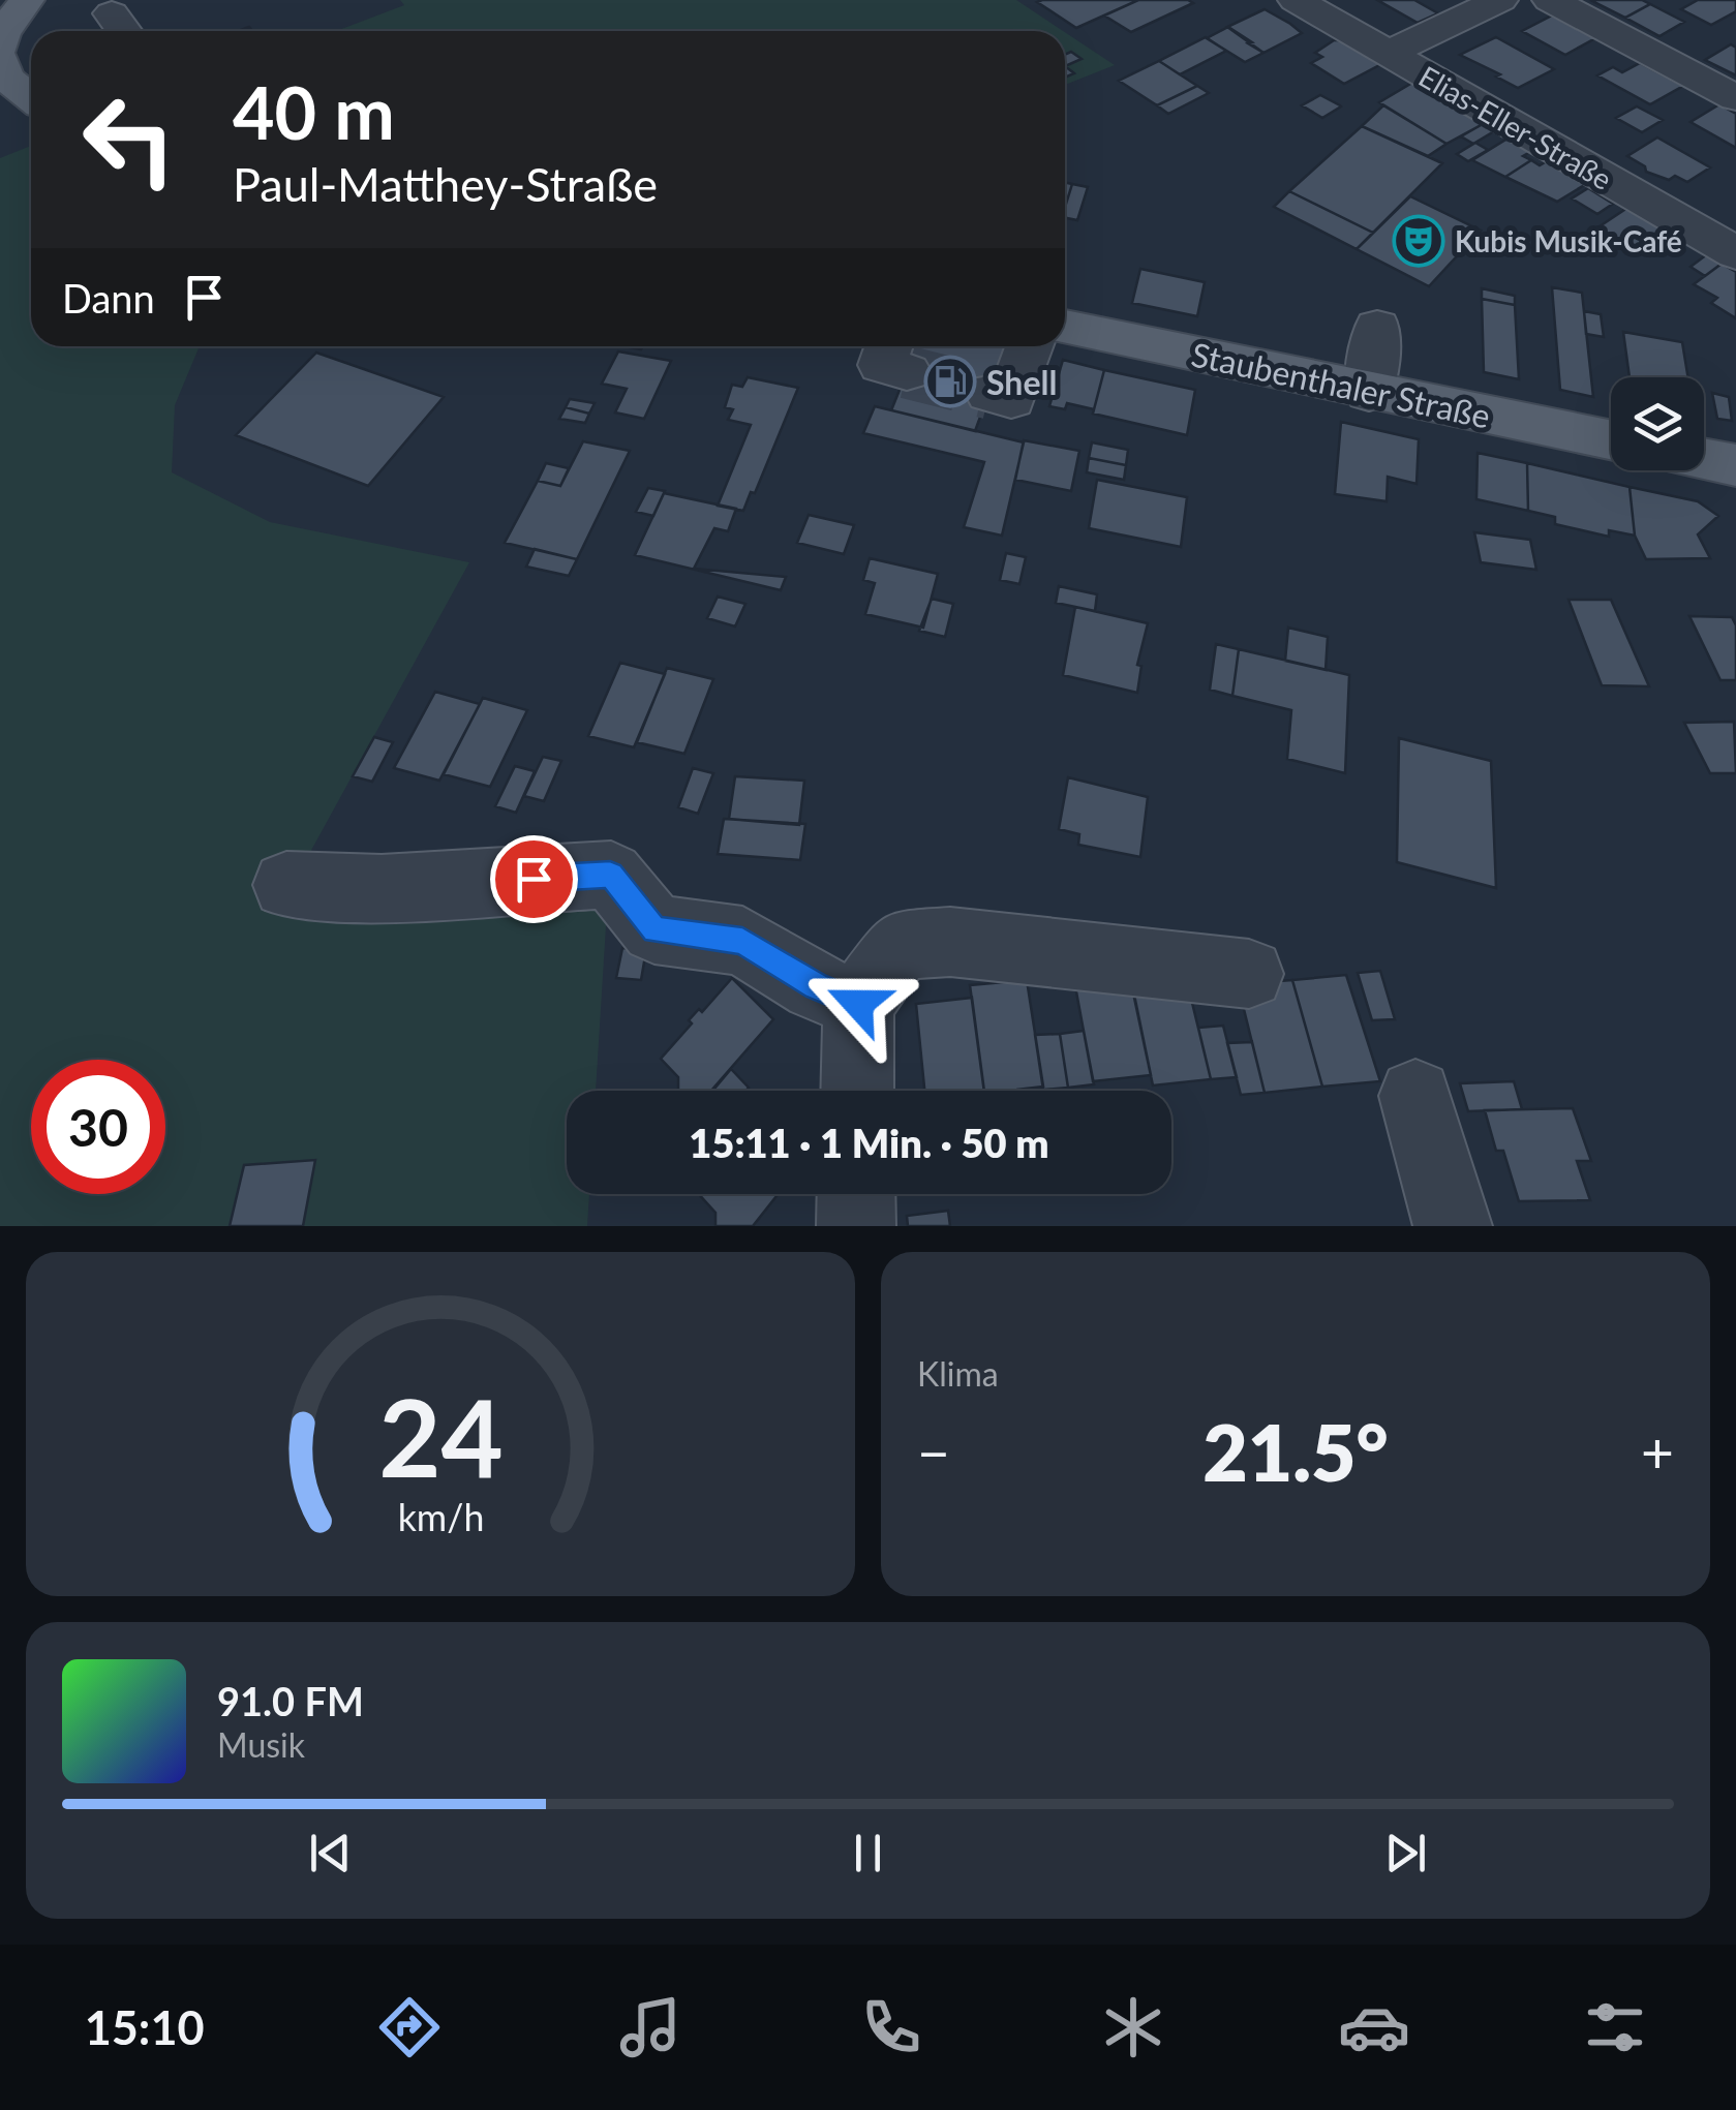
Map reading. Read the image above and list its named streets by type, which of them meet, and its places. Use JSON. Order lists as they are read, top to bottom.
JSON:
{
  "streets": {
    "main road": ["Staubenthaler Straße"],
    "street": ["Elias-Eller-Straße"]
  },
  "places": {
    "theatre": ["Kubis Musik-Café"],
    "fuel station": ["Shell"]
  },
  "page": {
    "turn": ["40 m", "Paul-Matthey-Straße"],
    "then": "Dann",
    "limit": "30",
    "trip": "15:11 · 1 Min. · 50 m",
    "tile": "Klima",
    "heat": ["−", "21.5°", "+"],
    "song": ["91.0 FM", "Musik"],
    "tabs": "15:10",
    "gauge": ["24", "km/h"]
  }
}
